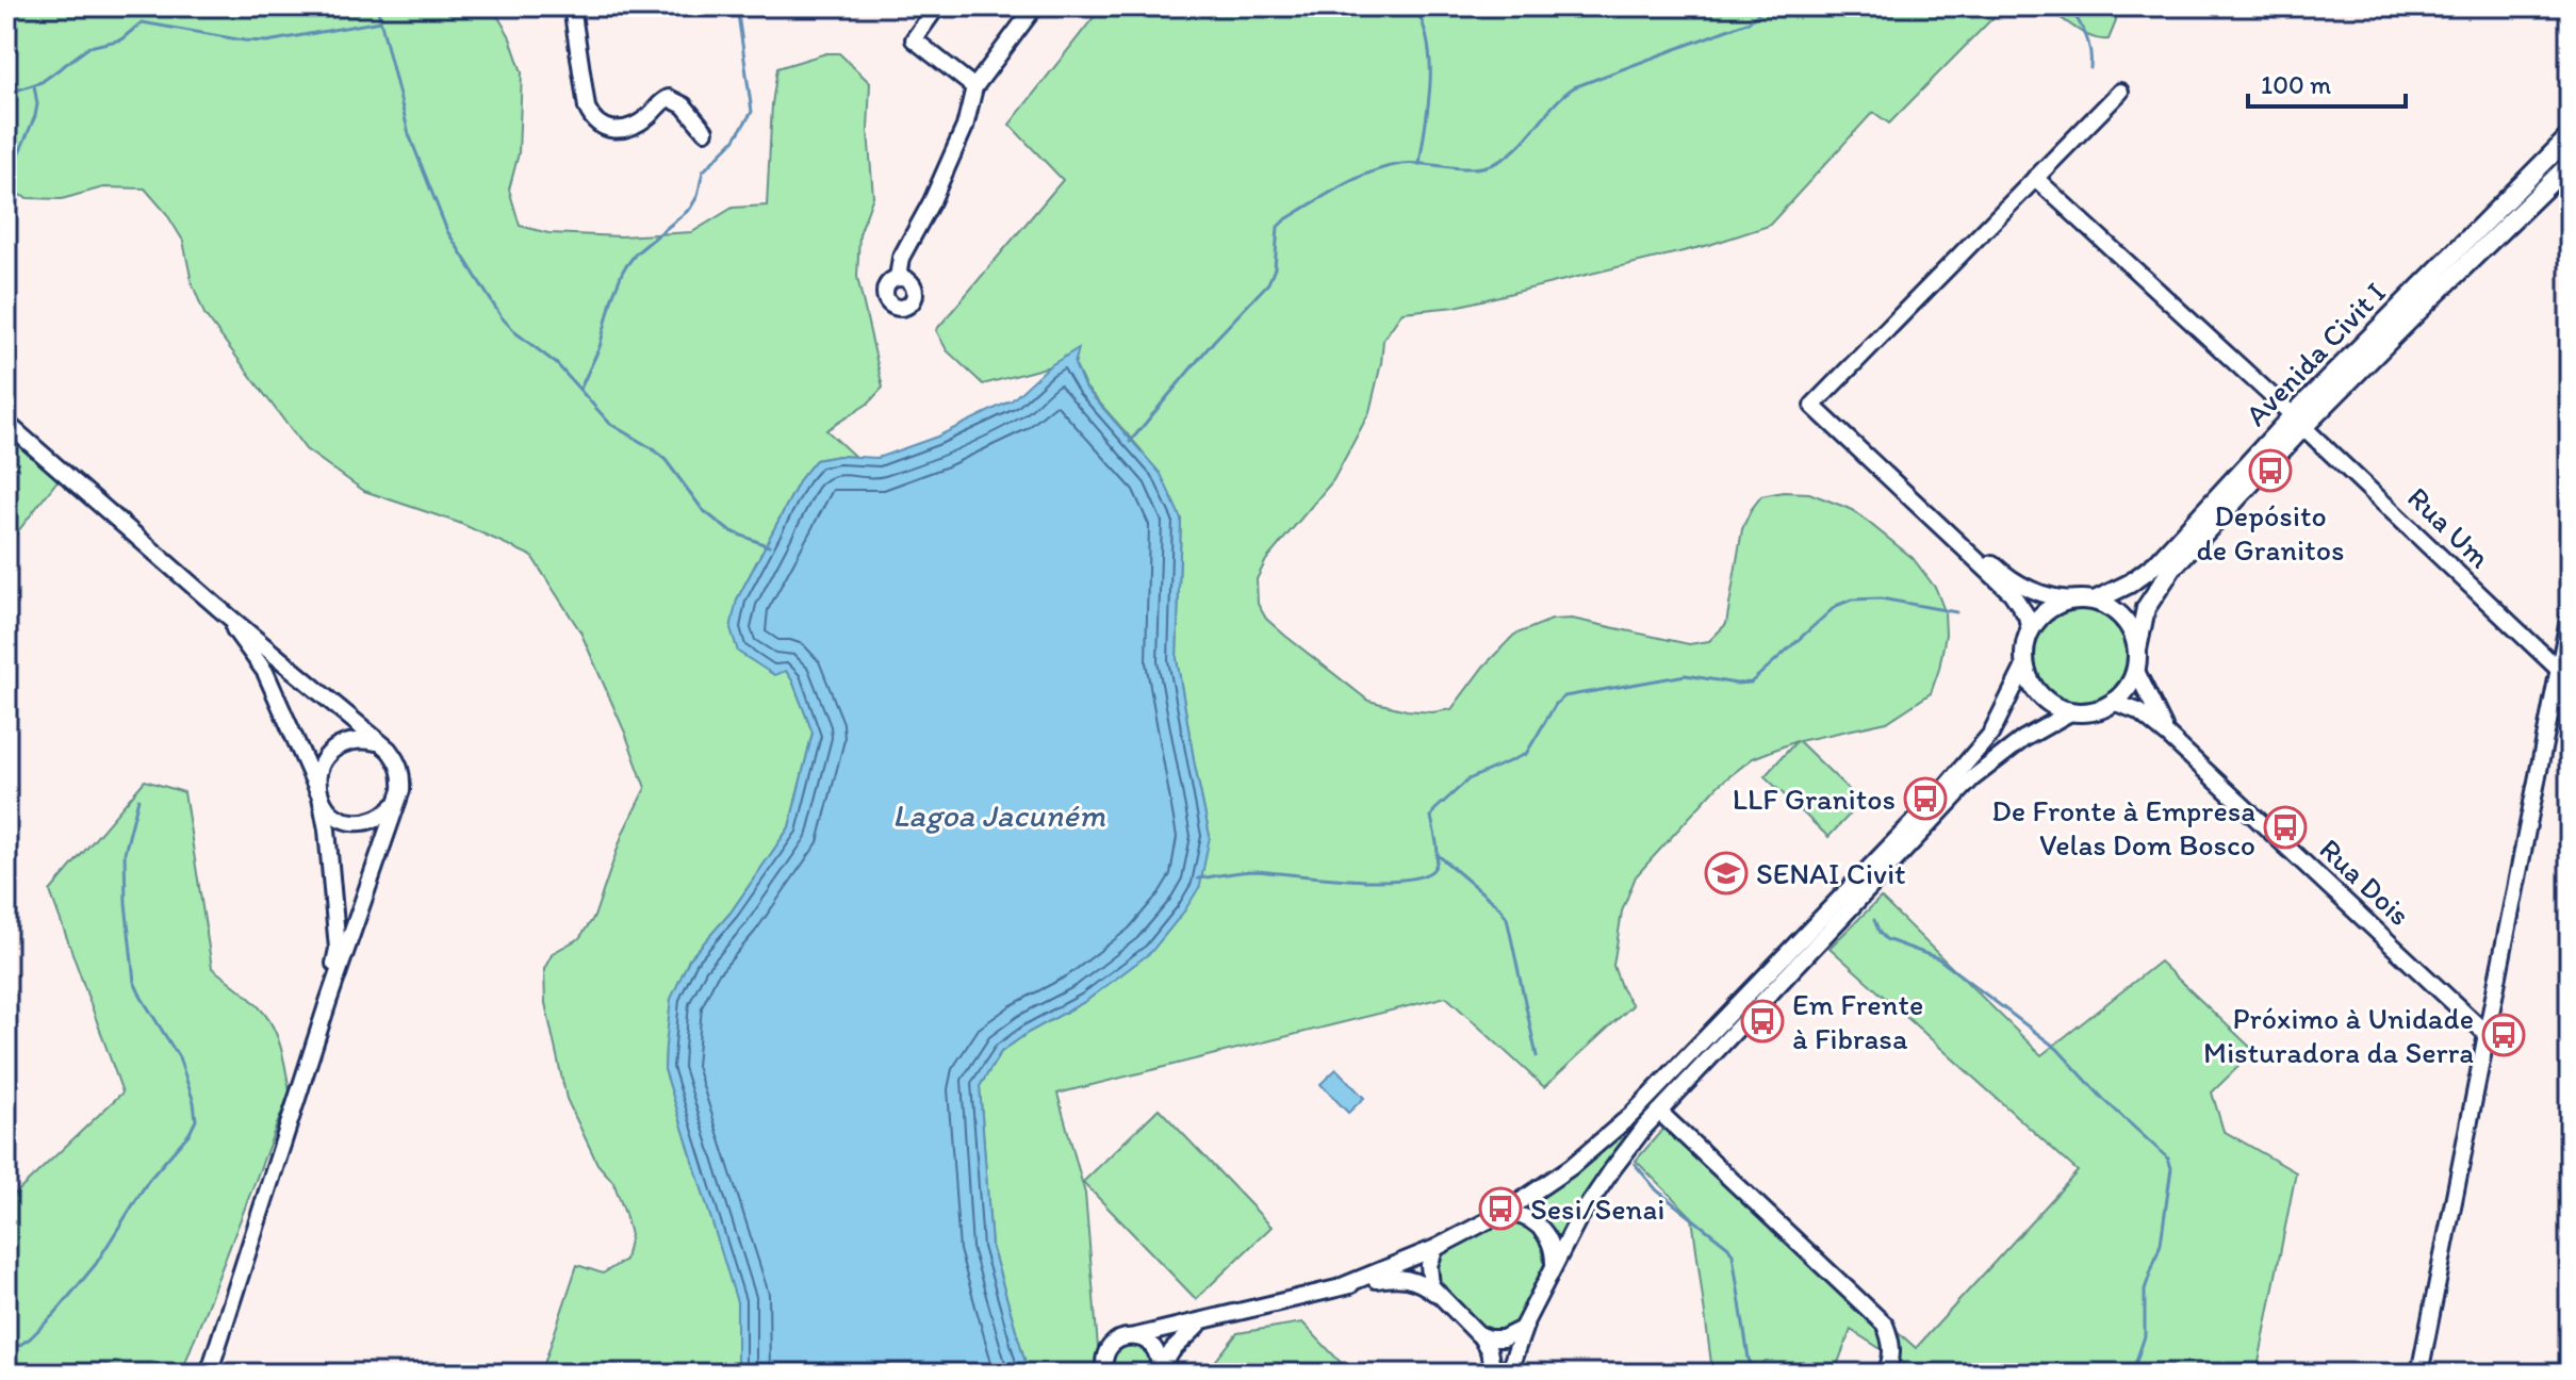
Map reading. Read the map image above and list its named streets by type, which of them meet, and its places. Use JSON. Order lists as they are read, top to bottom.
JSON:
{
  "streets": {
    "main road": ["Avenida Civit I"],
    "street": ["Rua Um", "Rua Dois"]
  },
  "crossings": [
    ["Avenida Civit I", "Rua Um"],
    ["Avenida Civit I", "Rua Dois"]
  ],
  "water": ["Lagoa Jacuném"],
  "places": {
    "bus stop": [
      "Depósito de Granitos",
      "LLF Granitos",
      "De Fronte à Empresa Velas Dom Bosco",
      "Em Frente à Fibrasa",
      "Próximo à Unidade Misturadora da Serra",
      "Sesi/Senai"
    ],
    "school or university": ["SENAI Civit"]
  },
  "scale_bar": "100 m"
}
